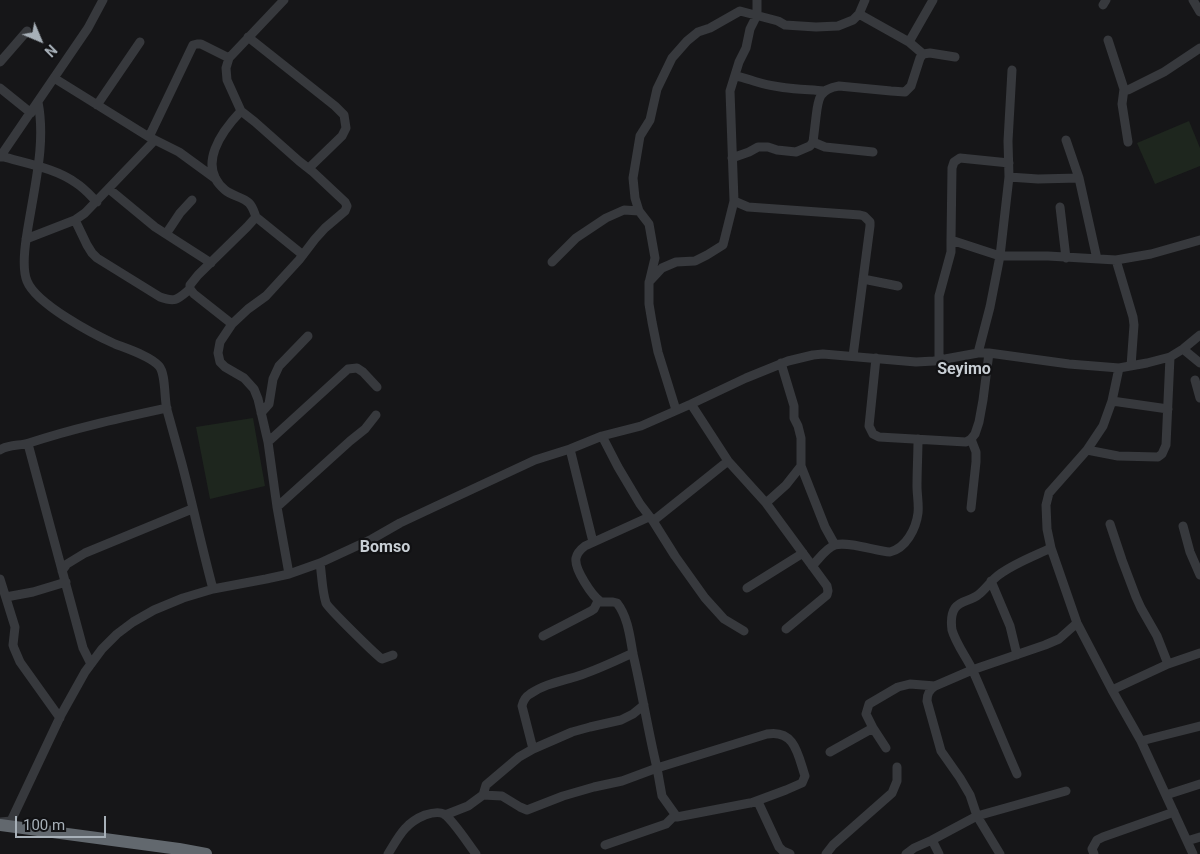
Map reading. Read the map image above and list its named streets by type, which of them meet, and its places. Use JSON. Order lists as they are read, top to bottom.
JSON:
{
  "districts": ["Seyimo", "Bomso"],
  "scale_bar": "100 m",
  "north": "bottom right"
}
